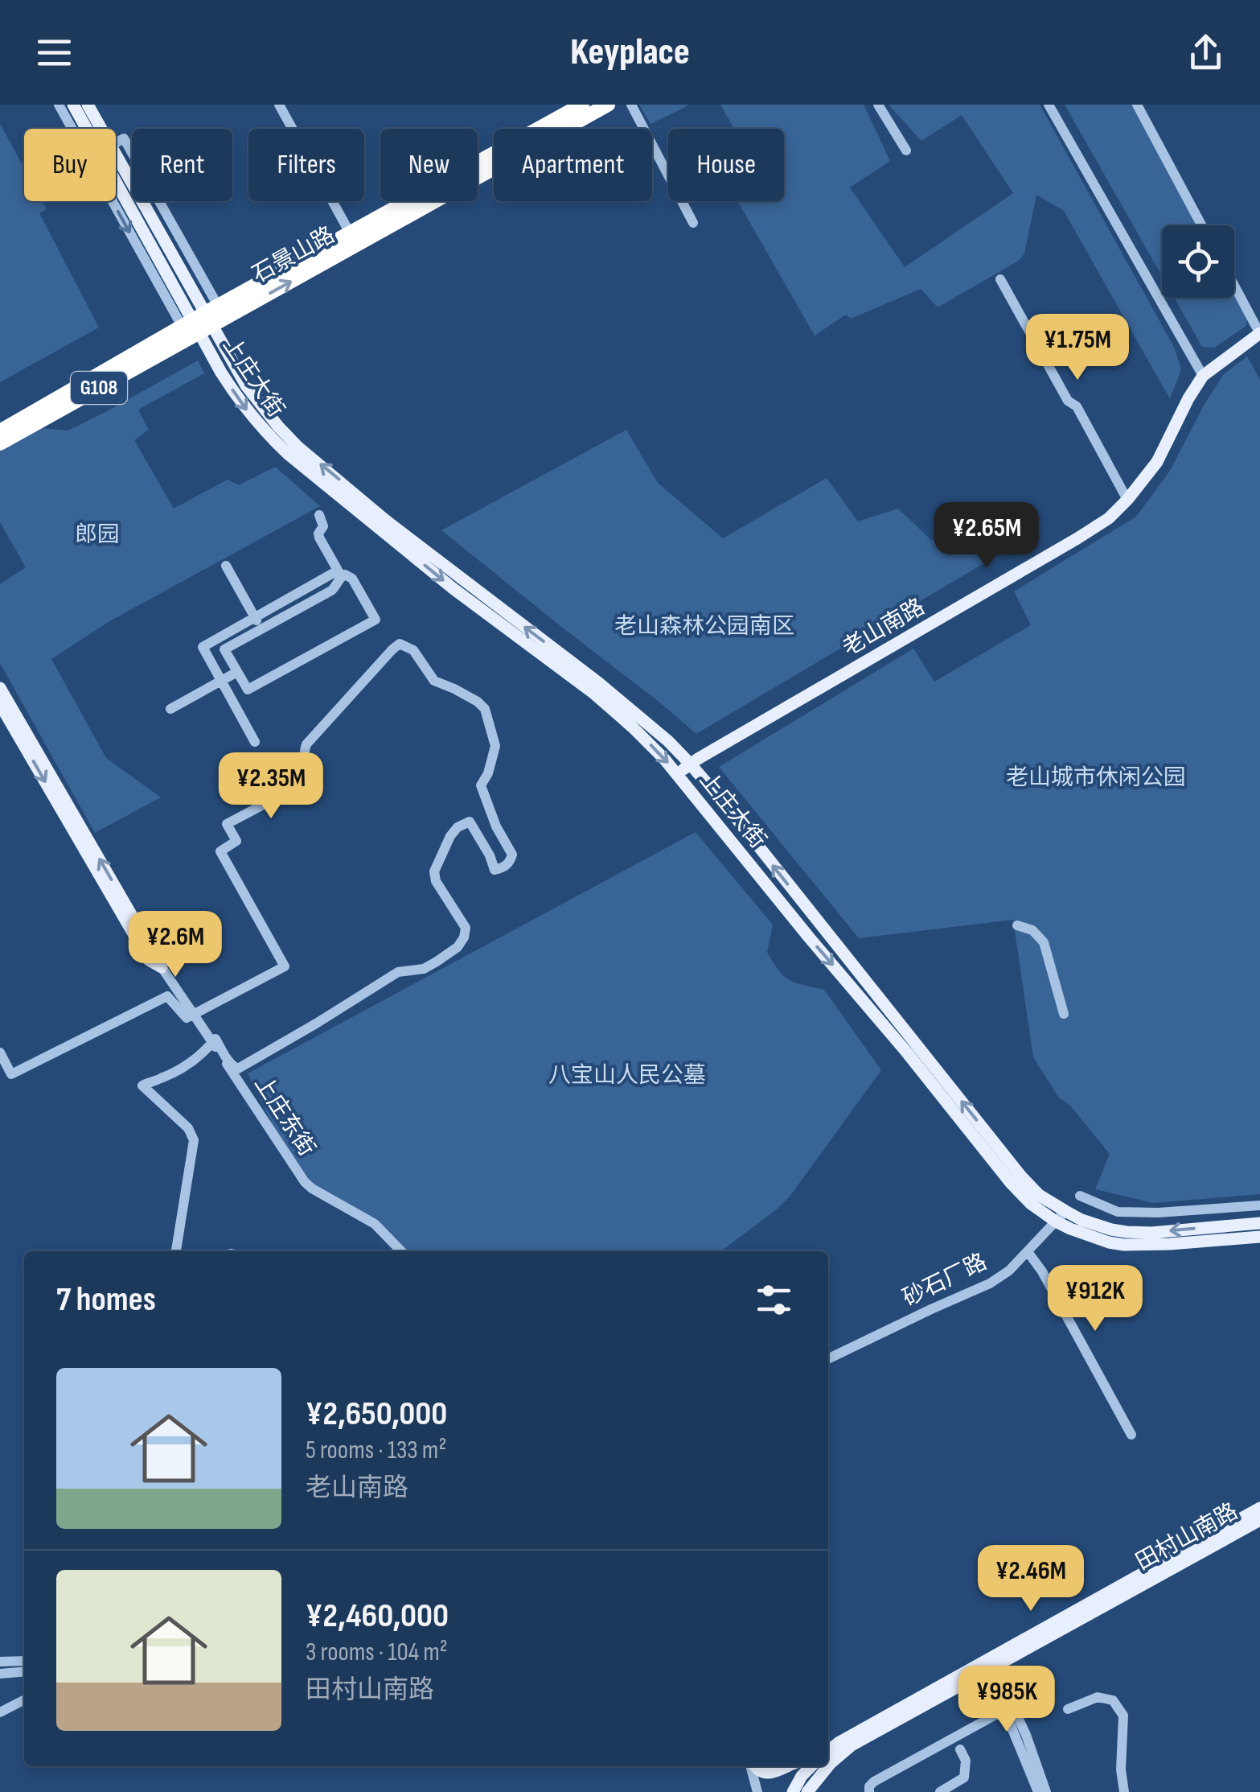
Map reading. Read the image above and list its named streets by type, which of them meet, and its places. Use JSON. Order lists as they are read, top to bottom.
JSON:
{
  "streets": {
    "highway": ["石景山路", "G108"],
    "main road": [
      "上庄大街",
      "老山南路",
      "上庄东街",
      "田村山南路"
    ],
    "street": ["砂石厂路"]
  },
  "crossings": [
    ["石景山路", "上庄大街"],
    ["上庄大街", "老山南路"],
    ["上庄大街", "砂石厂路"]
  ],
  "parks": [
    "郎园",
    "老山森林公园南区",
    "老山城市休闲公园",
    "八宝山人民公墓"
  ],
  "page": {
    "header": "Keyplace",
    "chip": [
      "Buy",
      "Rent",
      "Filters",
      "New",
      "Apartment",
      "House"
    ],
    "price": [
      "¥1.75M",
      "¥2.65M",
      "¥2.35M",
      "¥2.6M",
      "¥912K",
      "¥2.46M",
      "¥985K"
    ],
    "heading": "7 homes",
    "list": [
      {
        "name": "¥2,650,000",
        "note": "5 rooms · 133 m² · 老山南路"
      },
      {
        "name": "¥2,460,000",
        "note": "3 rooms · 104 m² · 田村山南路"
      }
    ]
  }
}
